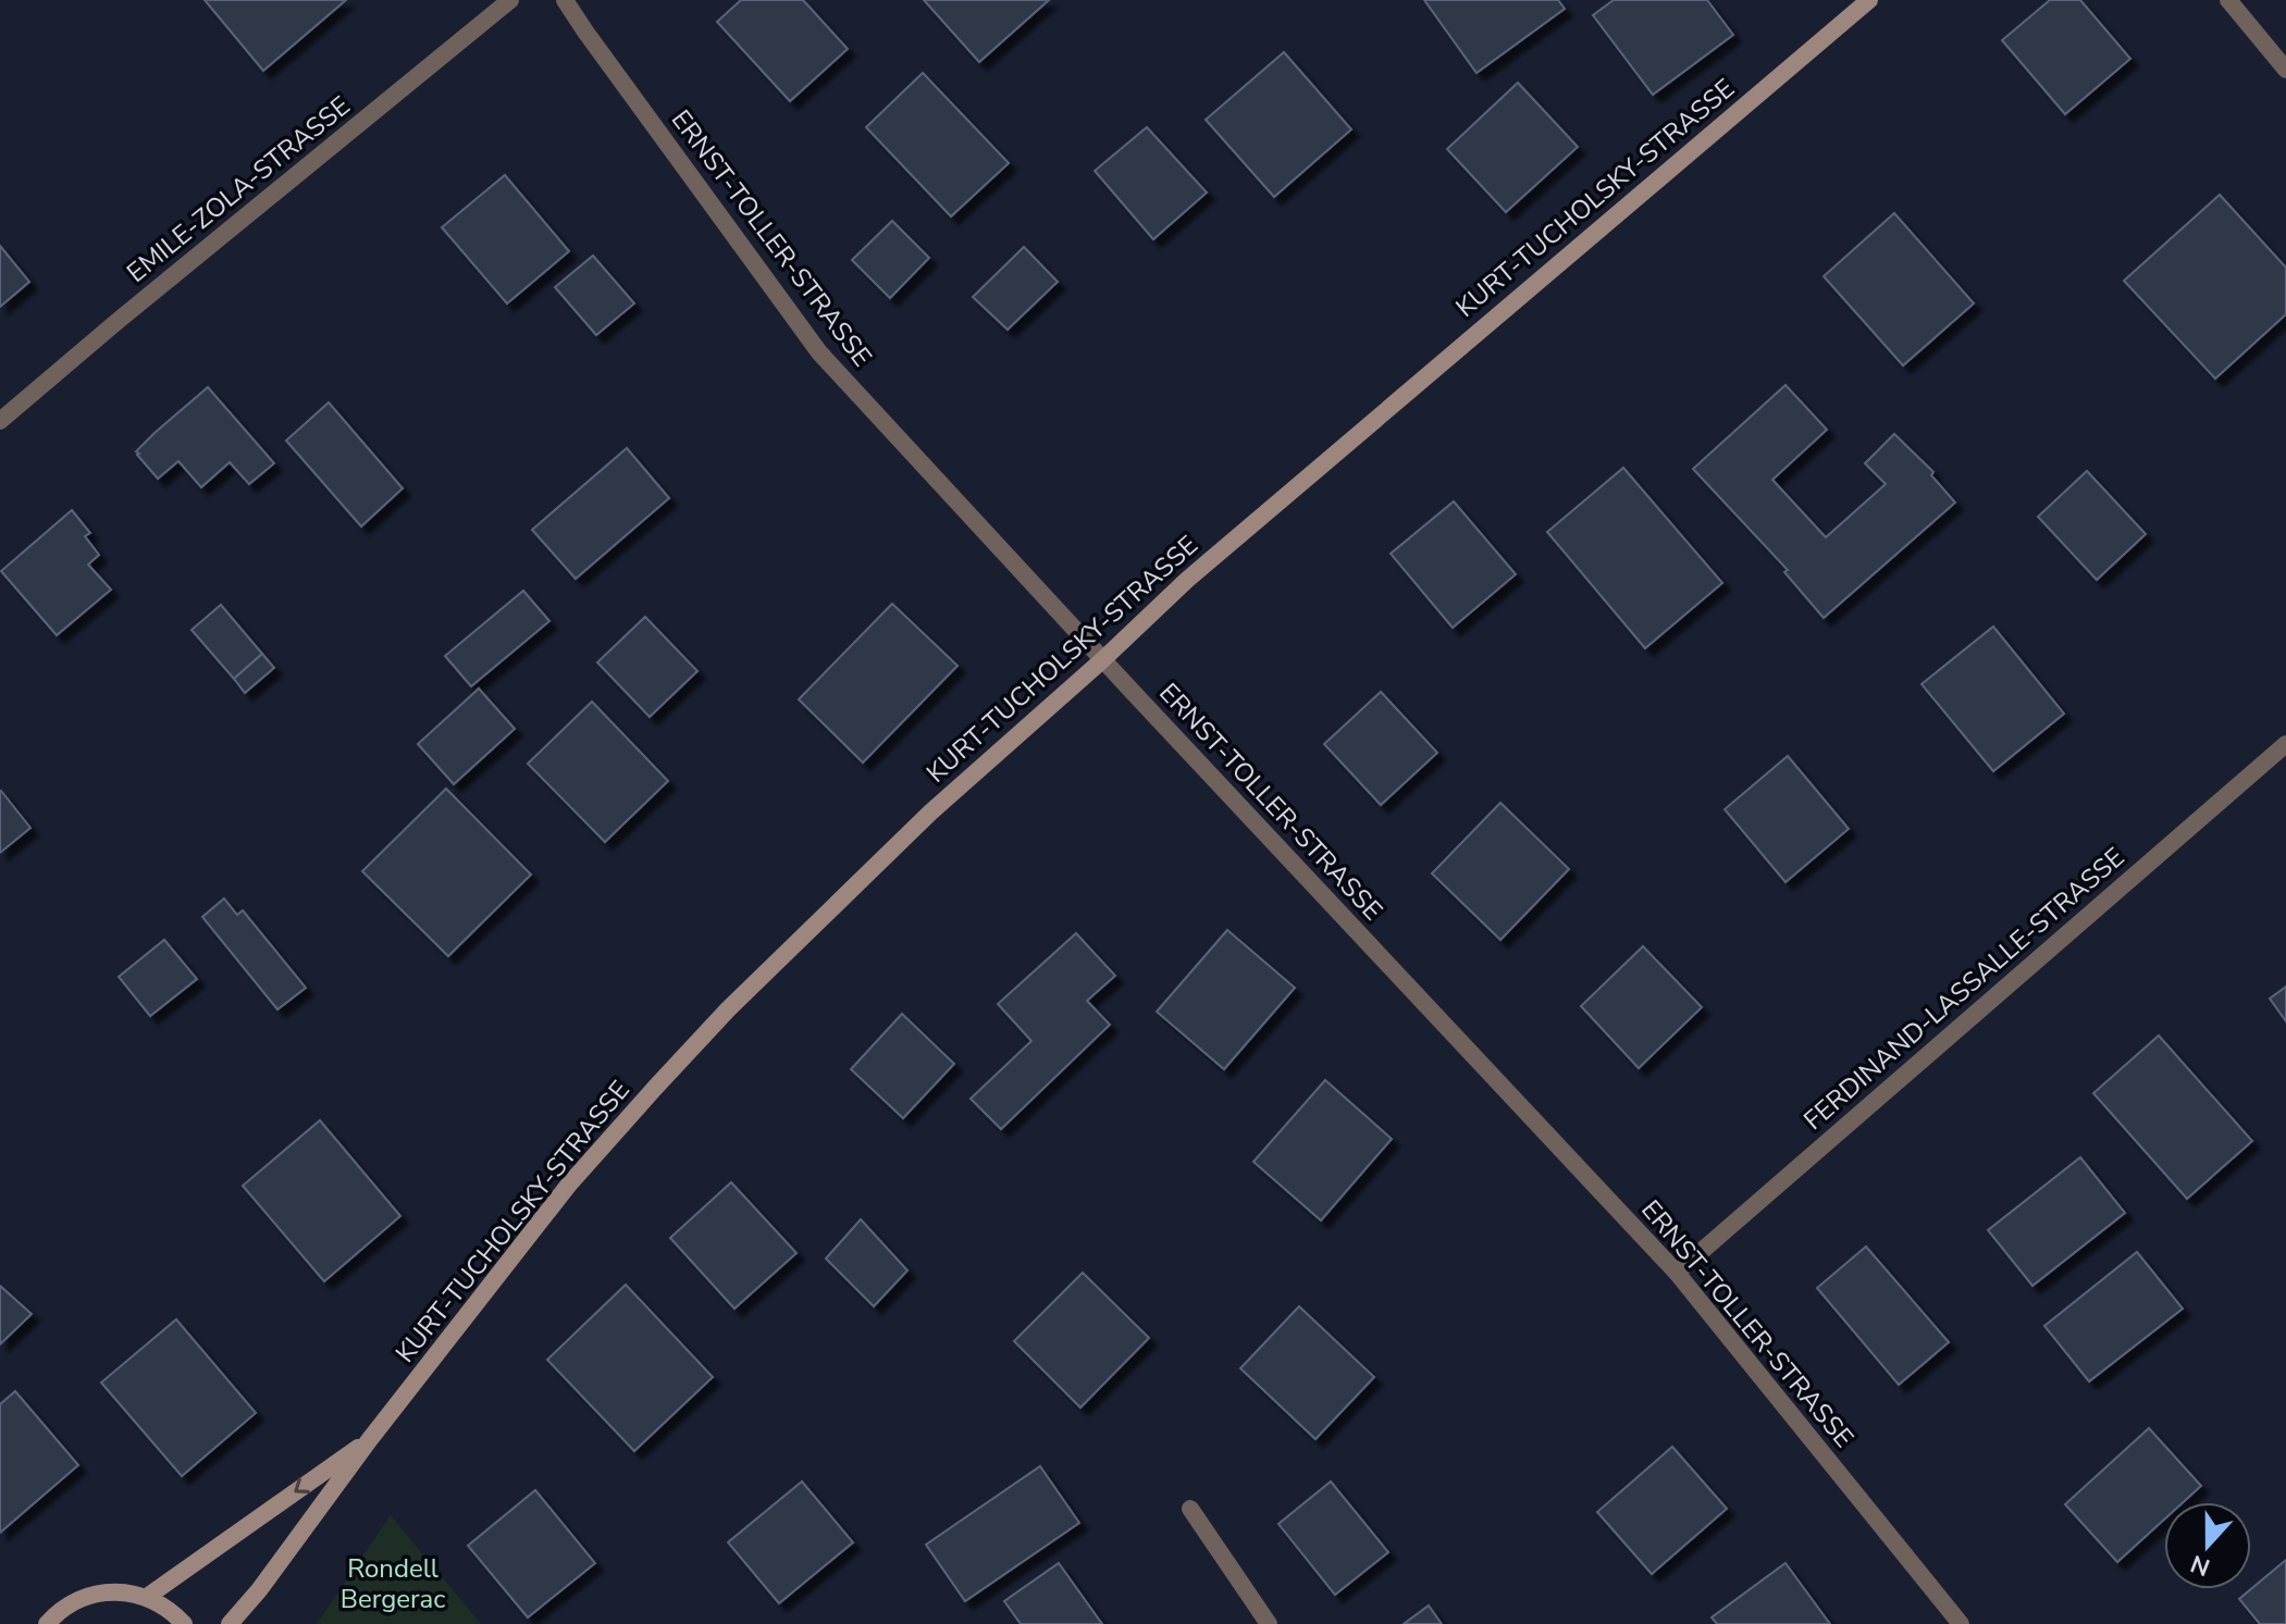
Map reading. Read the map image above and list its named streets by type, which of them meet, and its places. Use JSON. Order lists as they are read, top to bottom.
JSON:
{
  "streets": {
    "main road": ["KURT-TUCHOLSKY-STRASSE"],
    "street": ["EMILE-ZOLA-STRASSE", "ERNST-TOLLER-STRASSE", "FERDINAND-LASSALLE-STRASSE"]
  },
  "crossings": [
    ["KURT-TUCHOLSKY-STRASSE", "ERNST-TOLLER-STRASSE"],
    ["ERNST-TOLLER-STRASSE", "FERDINAND-LASSALLE-STRASSE"]
  ],
  "parks": ["Rondell Bergerac"],
  "north": "bottom"
}
